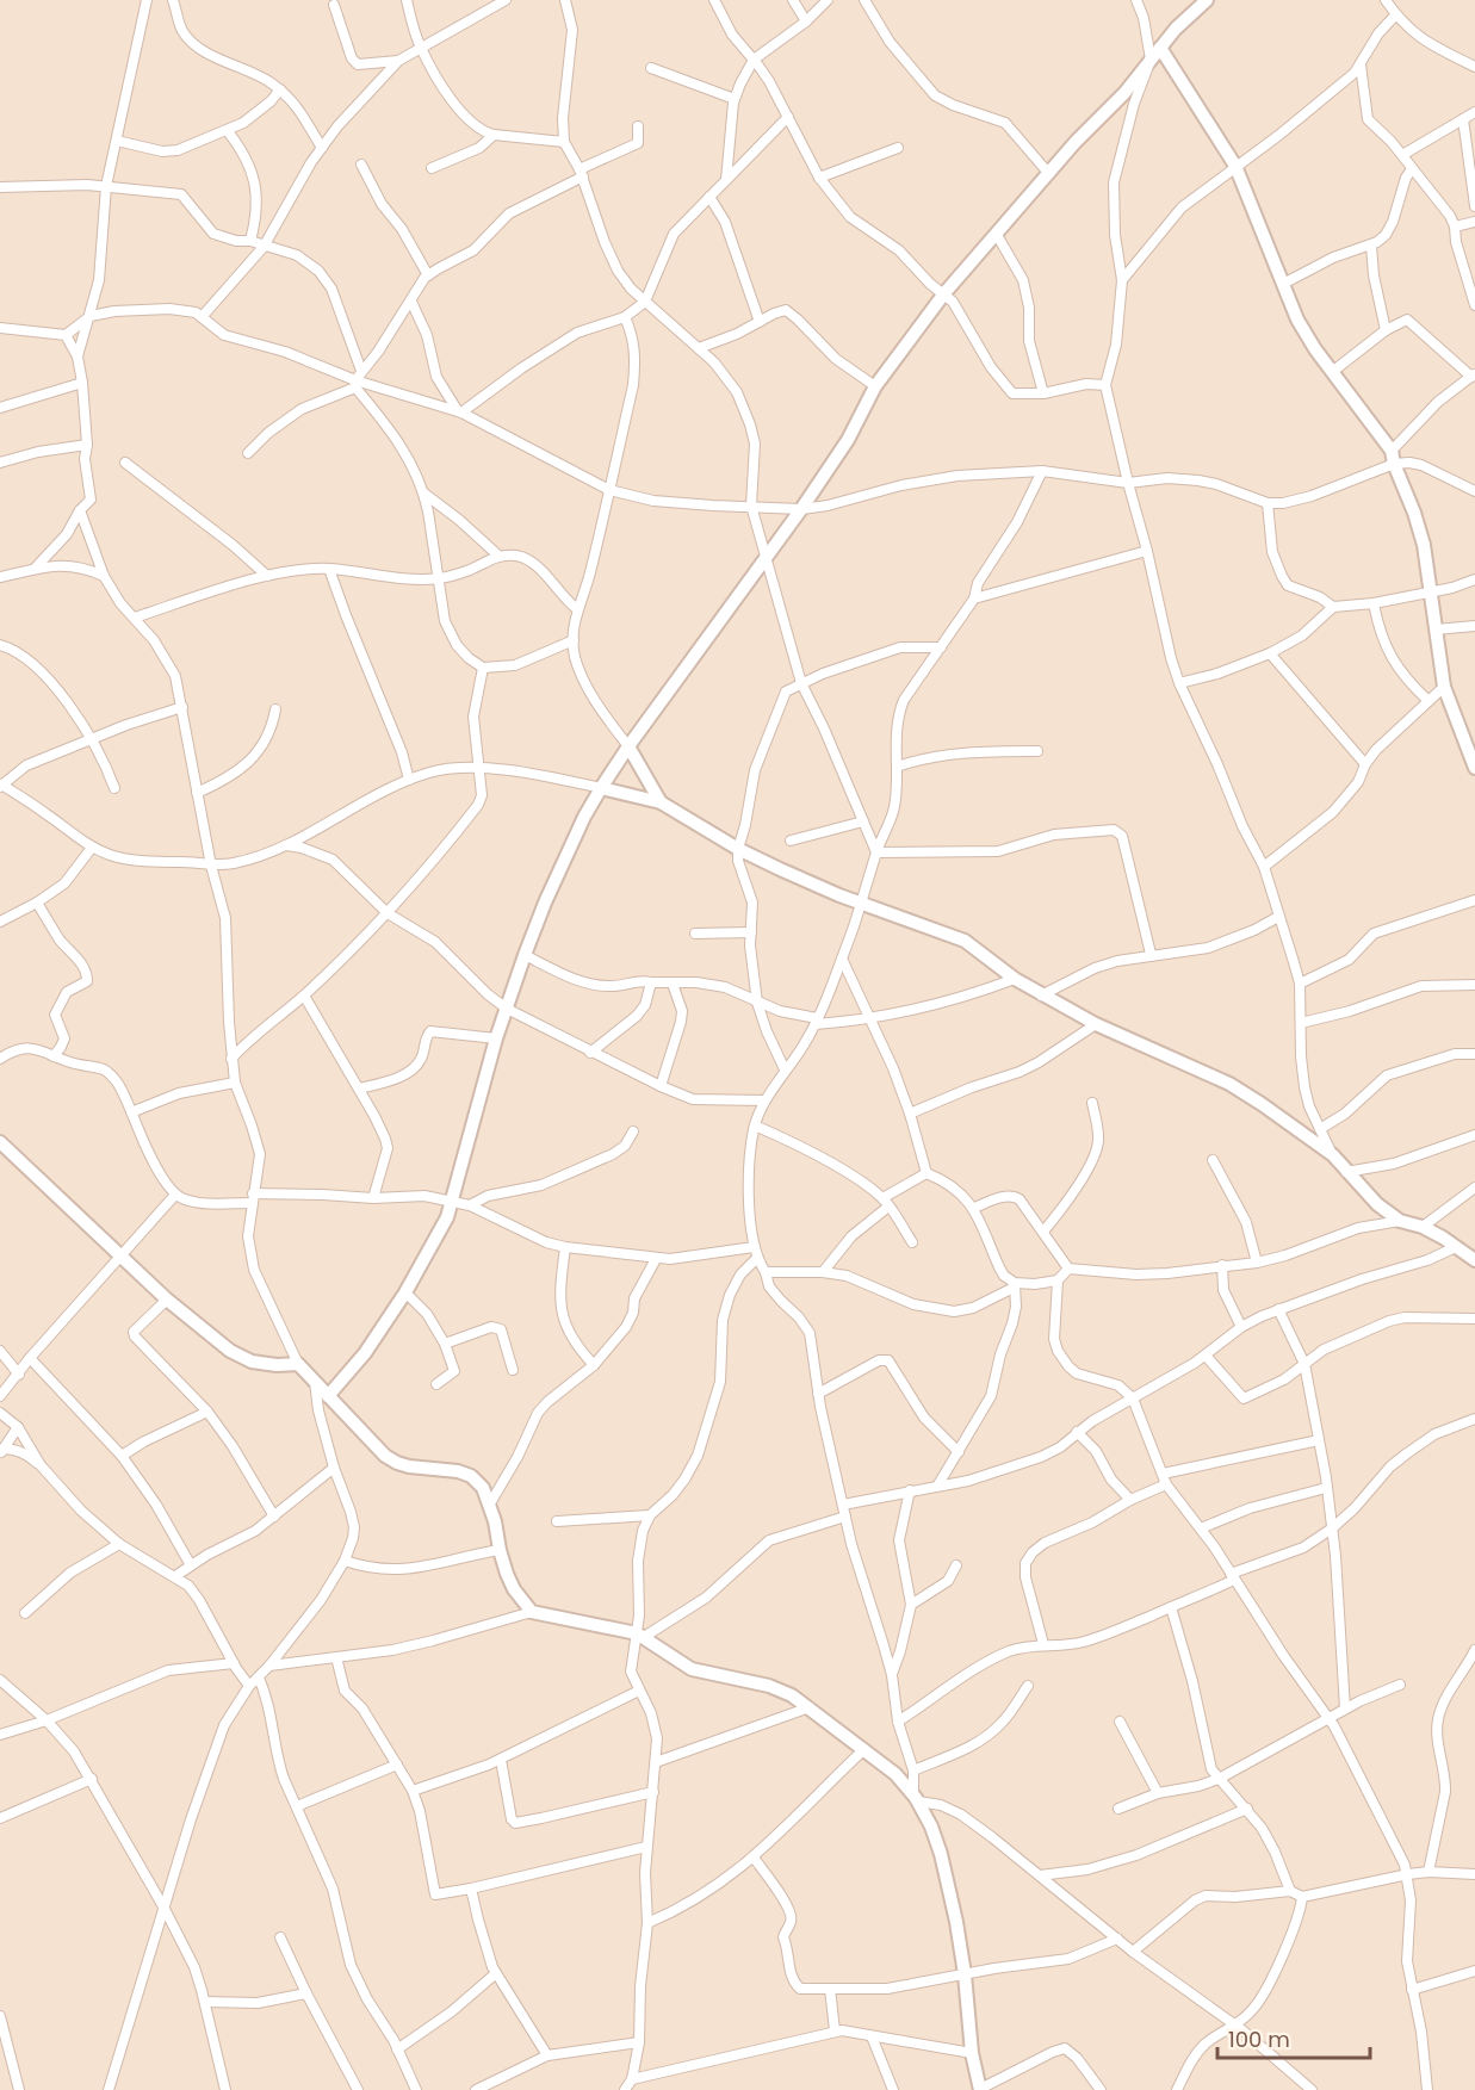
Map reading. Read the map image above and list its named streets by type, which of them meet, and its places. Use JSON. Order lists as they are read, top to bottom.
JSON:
{
  "scale_bar": "100 m"
}
